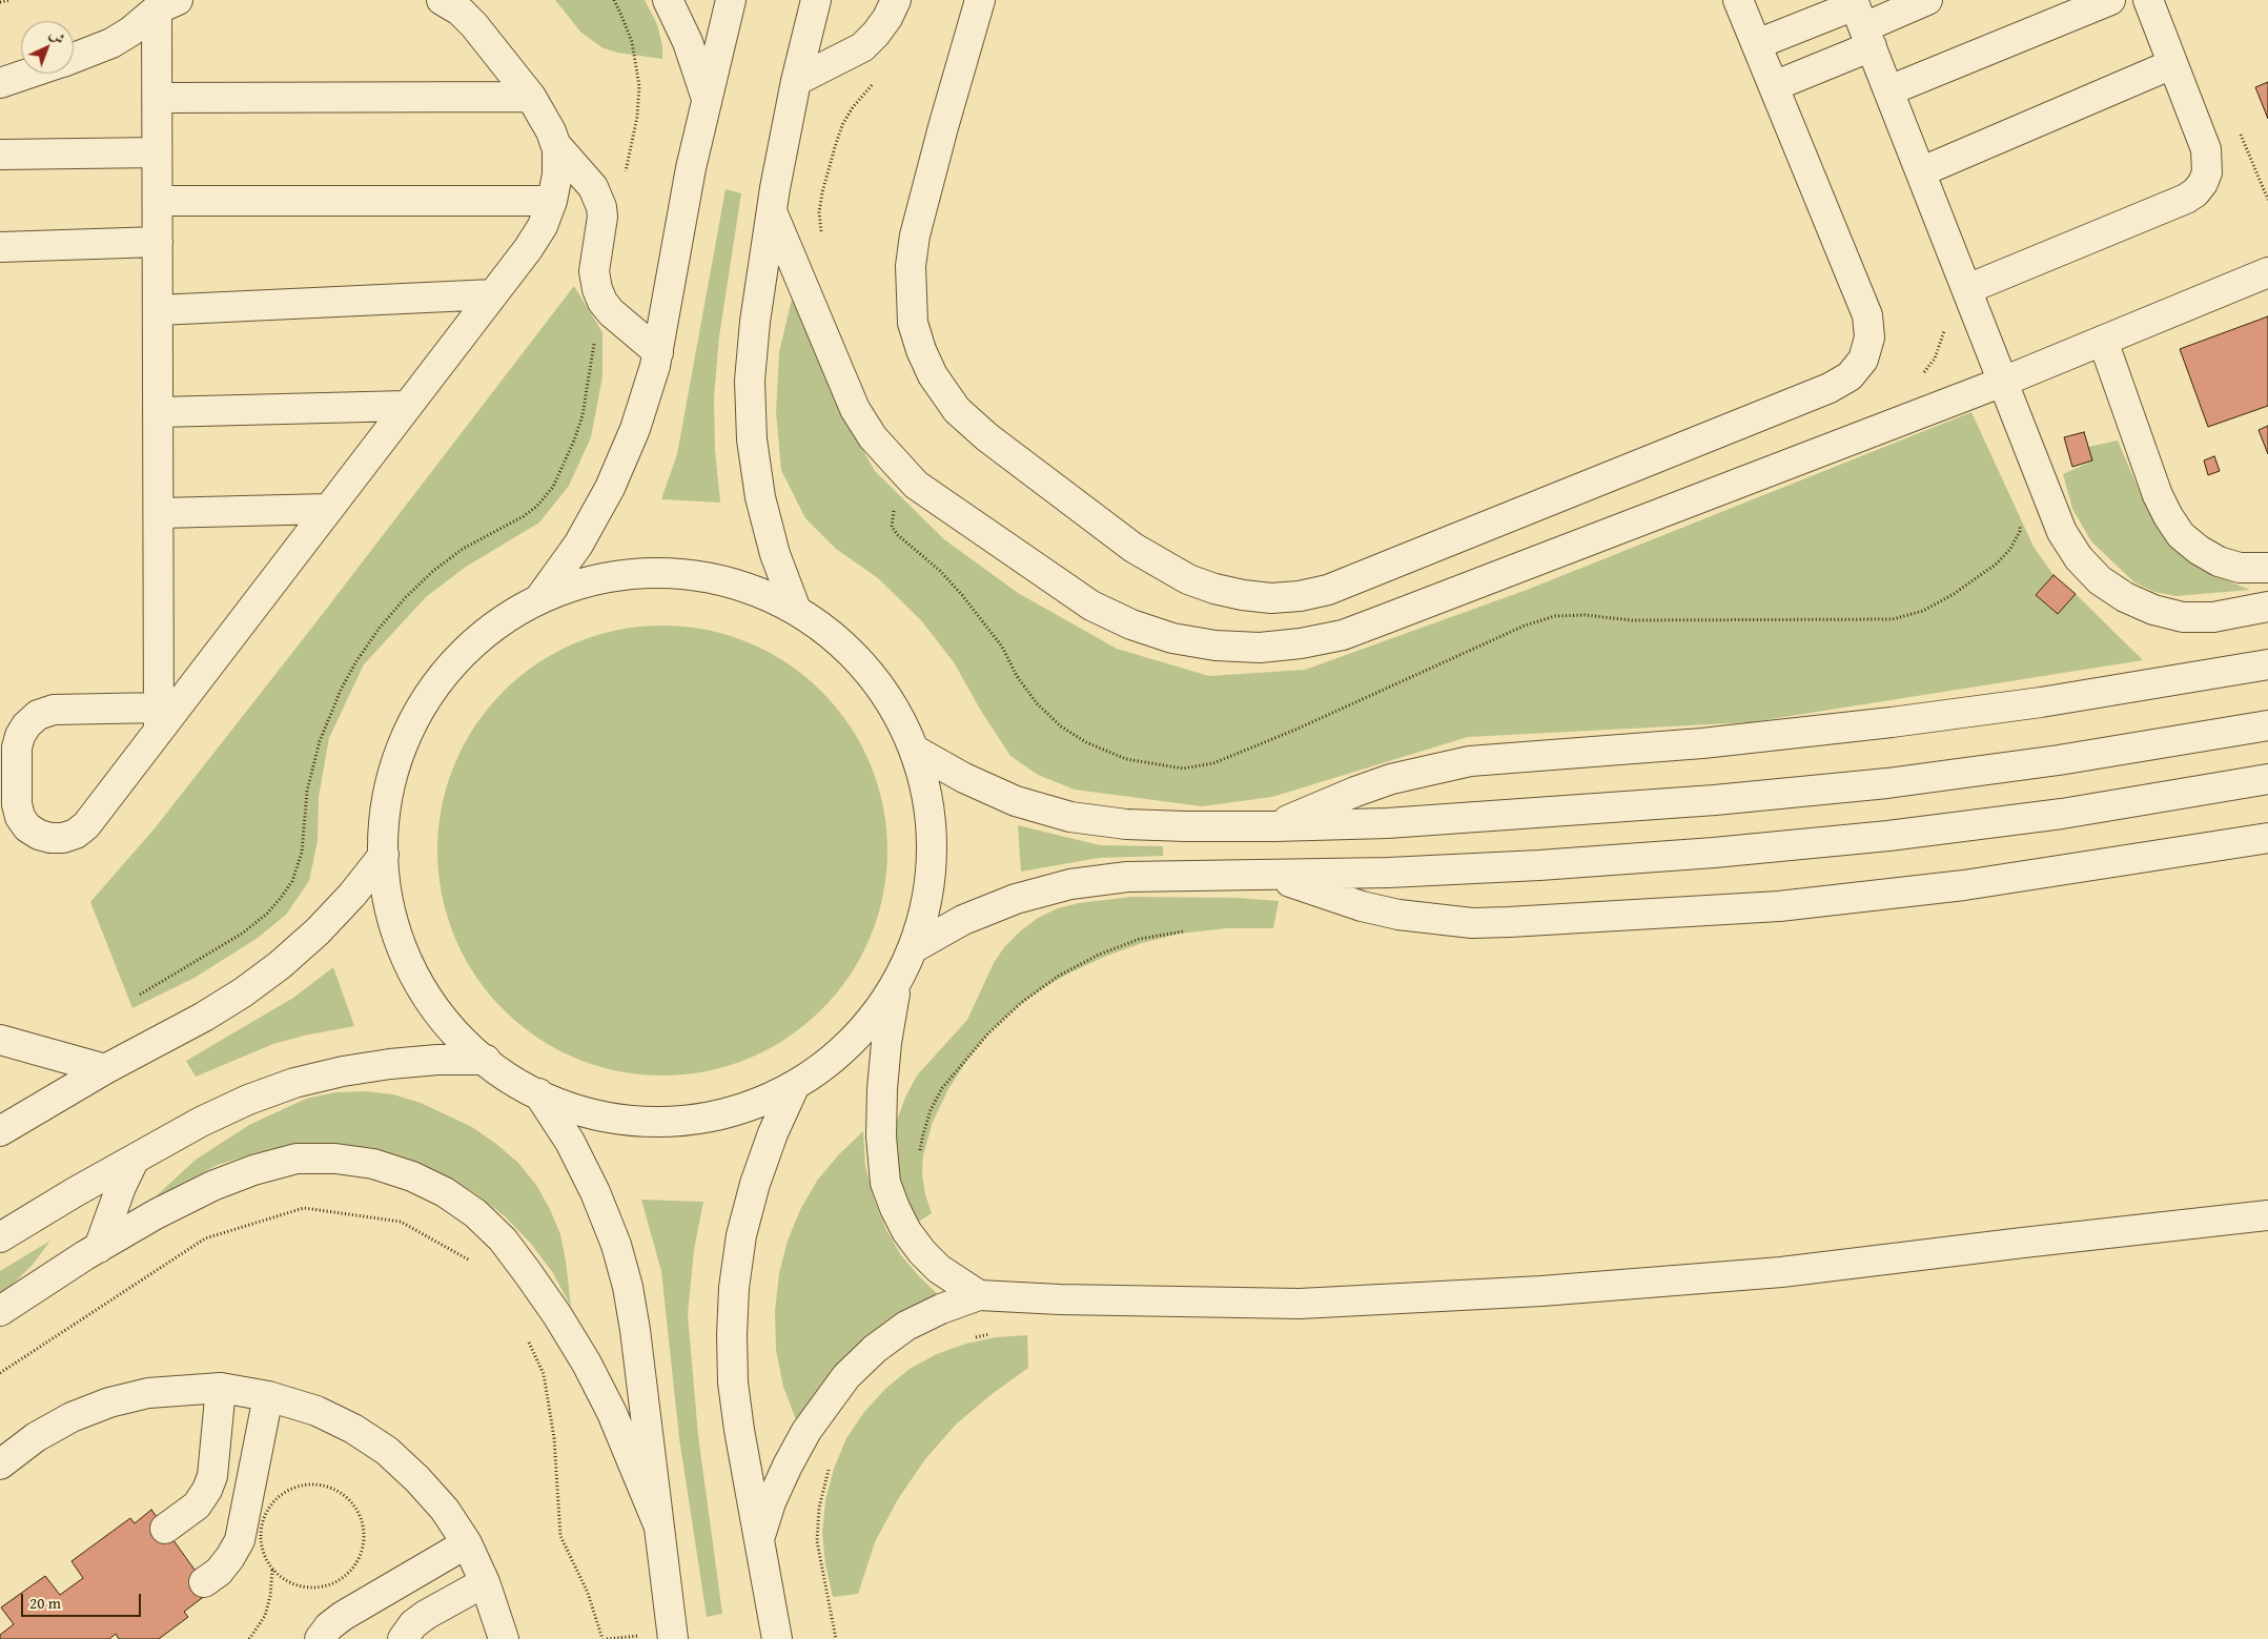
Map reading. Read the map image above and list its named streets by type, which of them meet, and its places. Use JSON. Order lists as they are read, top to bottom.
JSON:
{
  "scale_bar": "20 m",
  "north": "top right"
}
